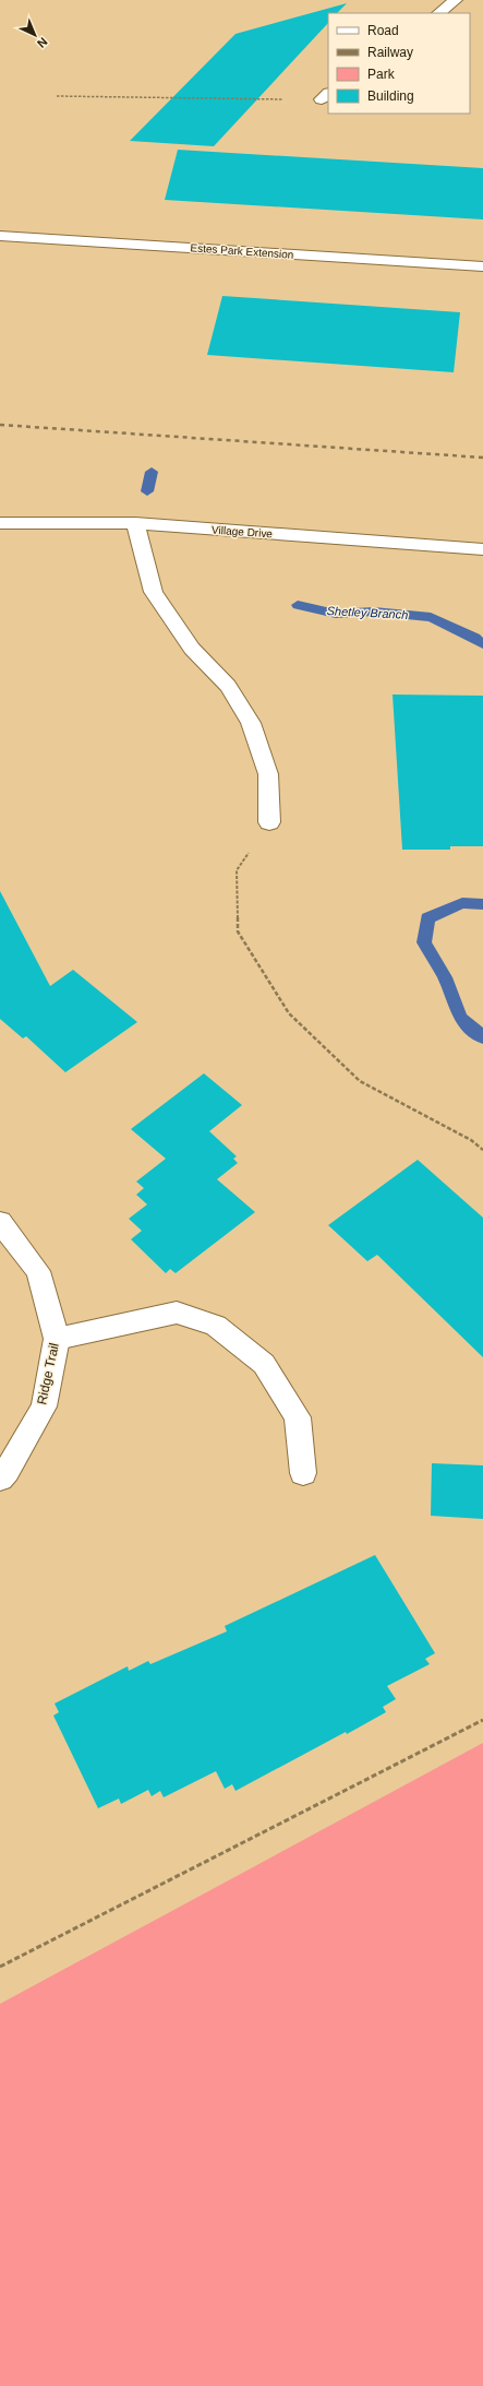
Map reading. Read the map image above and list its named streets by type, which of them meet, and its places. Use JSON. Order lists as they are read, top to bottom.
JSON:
{
  "streets": {
    "street": ["Estes Park Extension", "Village Drive", "Ridge Trail"]
  },
  "water": ["Shetley Branch"],
  "legend": [
    "Road",
    "Railway",
    "Park",
    "Building"
  ],
  "north": "bottom right"
}
